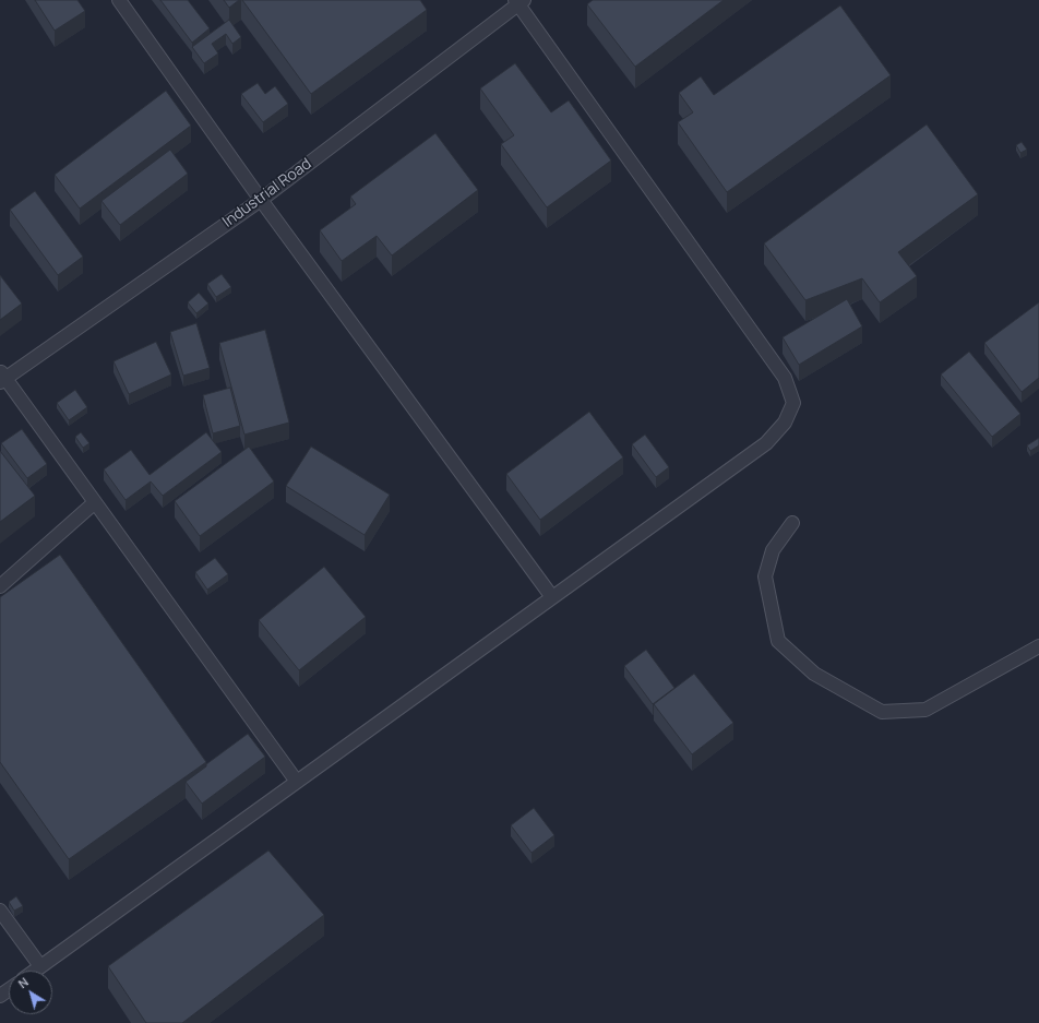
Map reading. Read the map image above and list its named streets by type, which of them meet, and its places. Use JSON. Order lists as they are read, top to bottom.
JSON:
{
  "streets": {
    "lane": ["Industrial Road"]
  },
  "north": "top left"
}
